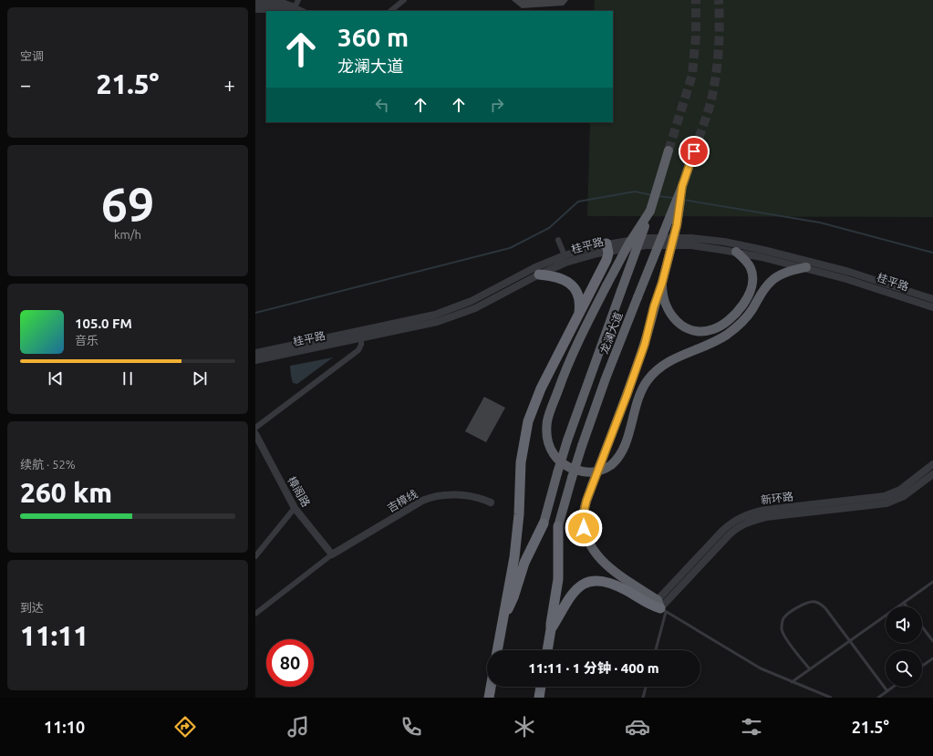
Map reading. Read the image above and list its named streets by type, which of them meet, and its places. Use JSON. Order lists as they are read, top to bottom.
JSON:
{
  "streets": {
    "highway": ["龙澜大道"],
    "street": [
      "桂平路",
      "樟阁路",
      "新环路",
      "吉樟线"
    ]
  },
  "crossings": [
    ["樟阁路", "吉樟线"]
  ],
  "page": {
    "tile": [
      "空调",
      ["69", "km/h"],
      ["续航 · 52%", "260 km"],
      ["到达", "11:11"]
    ],
    "turn": ["360 m", "龙澜大道"],
    "heat": ["−", "21.5°", "+"],
    "song": ["105.0 FM", "音乐"],
    "limit": "80",
    "trip": "11:11 · 1 分钟 · 400 m",
    "tabs": ["11:10", "21.5°"]
  }
}
